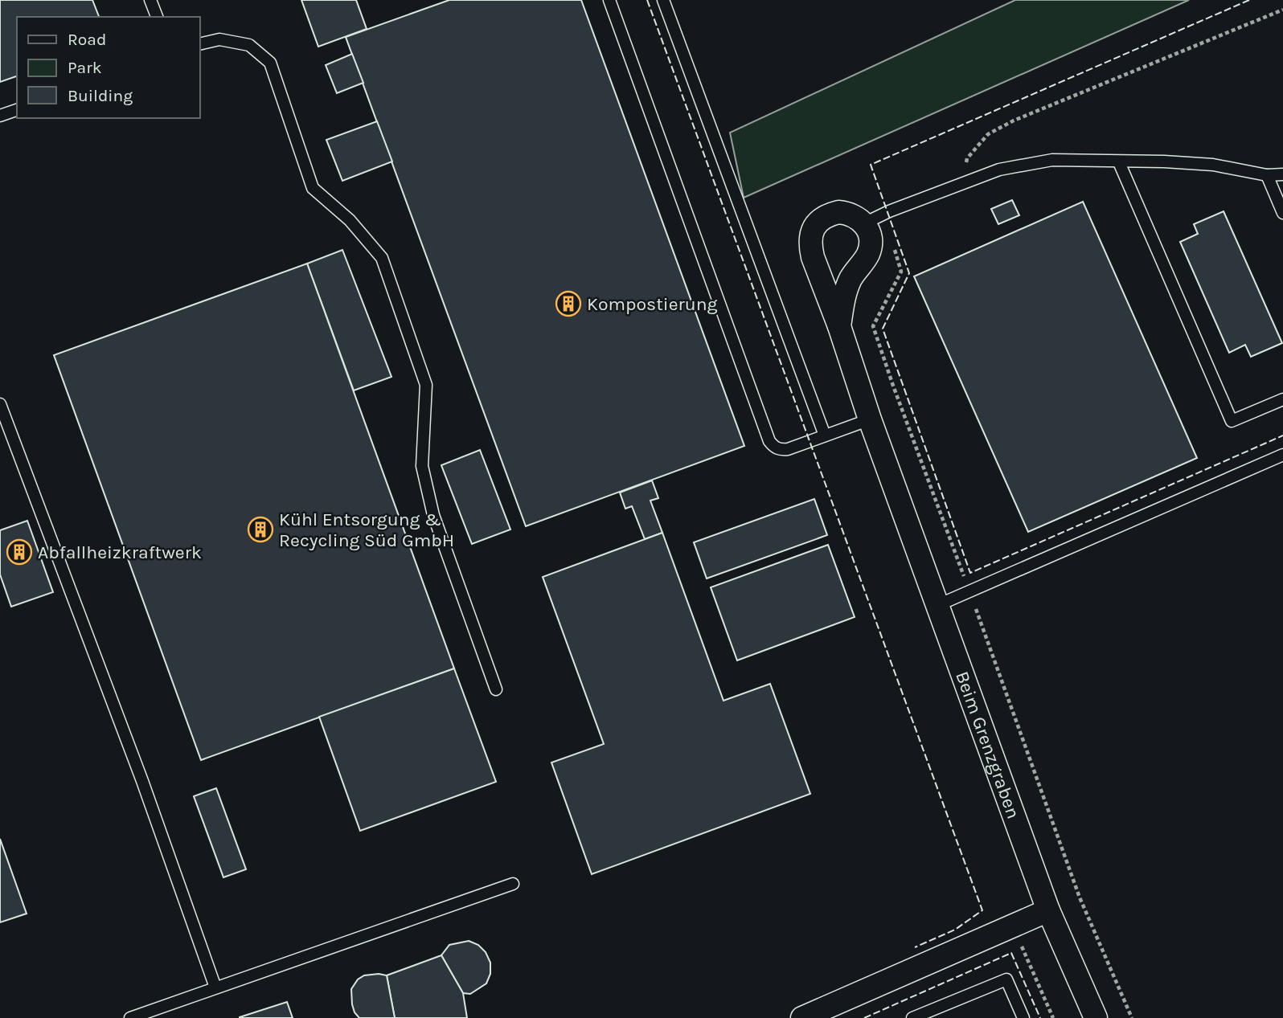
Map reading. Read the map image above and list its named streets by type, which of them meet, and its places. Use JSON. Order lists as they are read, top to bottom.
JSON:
{
  "streets": {
    "street": ["Beim Grenzgraben"]
  },
  "places": {
    "building": ["Kompostierung", "Kühl Entsorgung & Recycling Süd GmbH", "Abfallheizkraftwerk"]
  },
  "legend": ["Road", "Park", "Building"]
}
